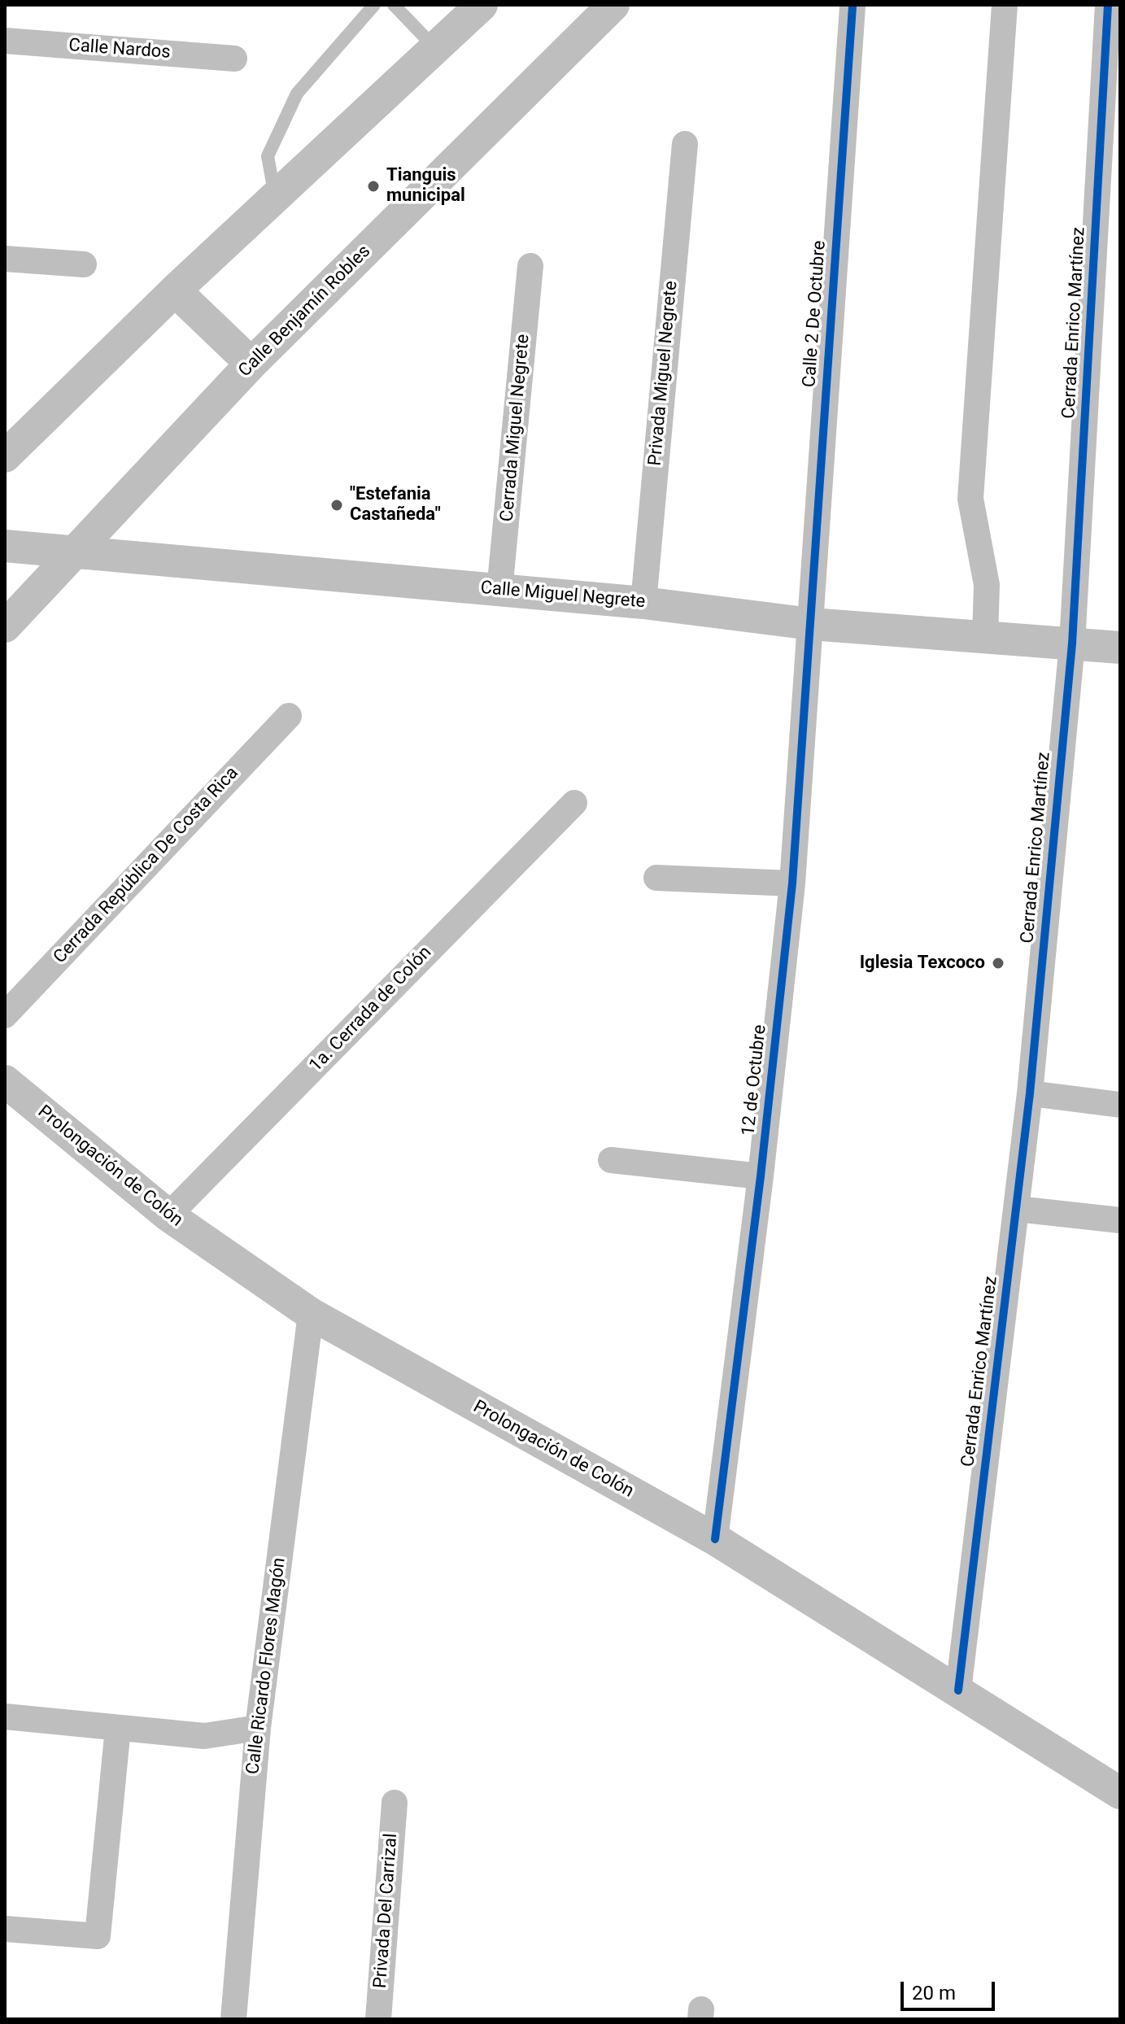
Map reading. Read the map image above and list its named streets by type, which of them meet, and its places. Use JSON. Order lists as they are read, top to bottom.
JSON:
{
  "streets": {
    "street": [
      "Calle Nardos",
      "Calle Benjamín Robles",
      "Calle 2 De Octubre",
      "Cerrada Enrico Martínez",
      "Privada Miguel Negrete",
      "Cerrada Miguel Negrete",
      "Calle Miguel Negrete",
      "Cerrada República De Costa Rica",
      "1a. Cerrada de Colón",
      "12 de Octubre",
      "Prolongación de Colón",
      "Calle Ricardo Flores Magón",
      "Privada Del Carrizal"
    ]
  },
  "crossings": [
    ["Calle Benjamín Robles", "Calle Miguel Negrete"],
    ["Calle 2 De Octubre", "Calle Miguel Negrete"],
    ["Calle 2 De Octubre", "12 de Octubre"],
    ["Cerrada Enrico Martínez", "Calle Miguel Negrete"],
    ["Cerrada Enrico Martínez", "Prolongación de Colón"],
    ["Privada Miguel Negrete", "Calle Miguel Negrete"],
    ["Cerrada Miguel Negrete", "Calle Miguel Negrete"],
    ["Calle Miguel Negrete", "12 de Octubre"],
    ["1a. Cerrada de Colón", "Prolongación de Colón"],
    ["12 de Octubre", "Prolongación de Colón"],
    ["Prolongación de Colón", "Calle Ricardo Flores Magón"]
  ],
  "places": ["Tianguis municipal", "\"Estefania Castañeda\"", "Iglesia Texcoco"],
  "scale_bar": "20 m"
}
